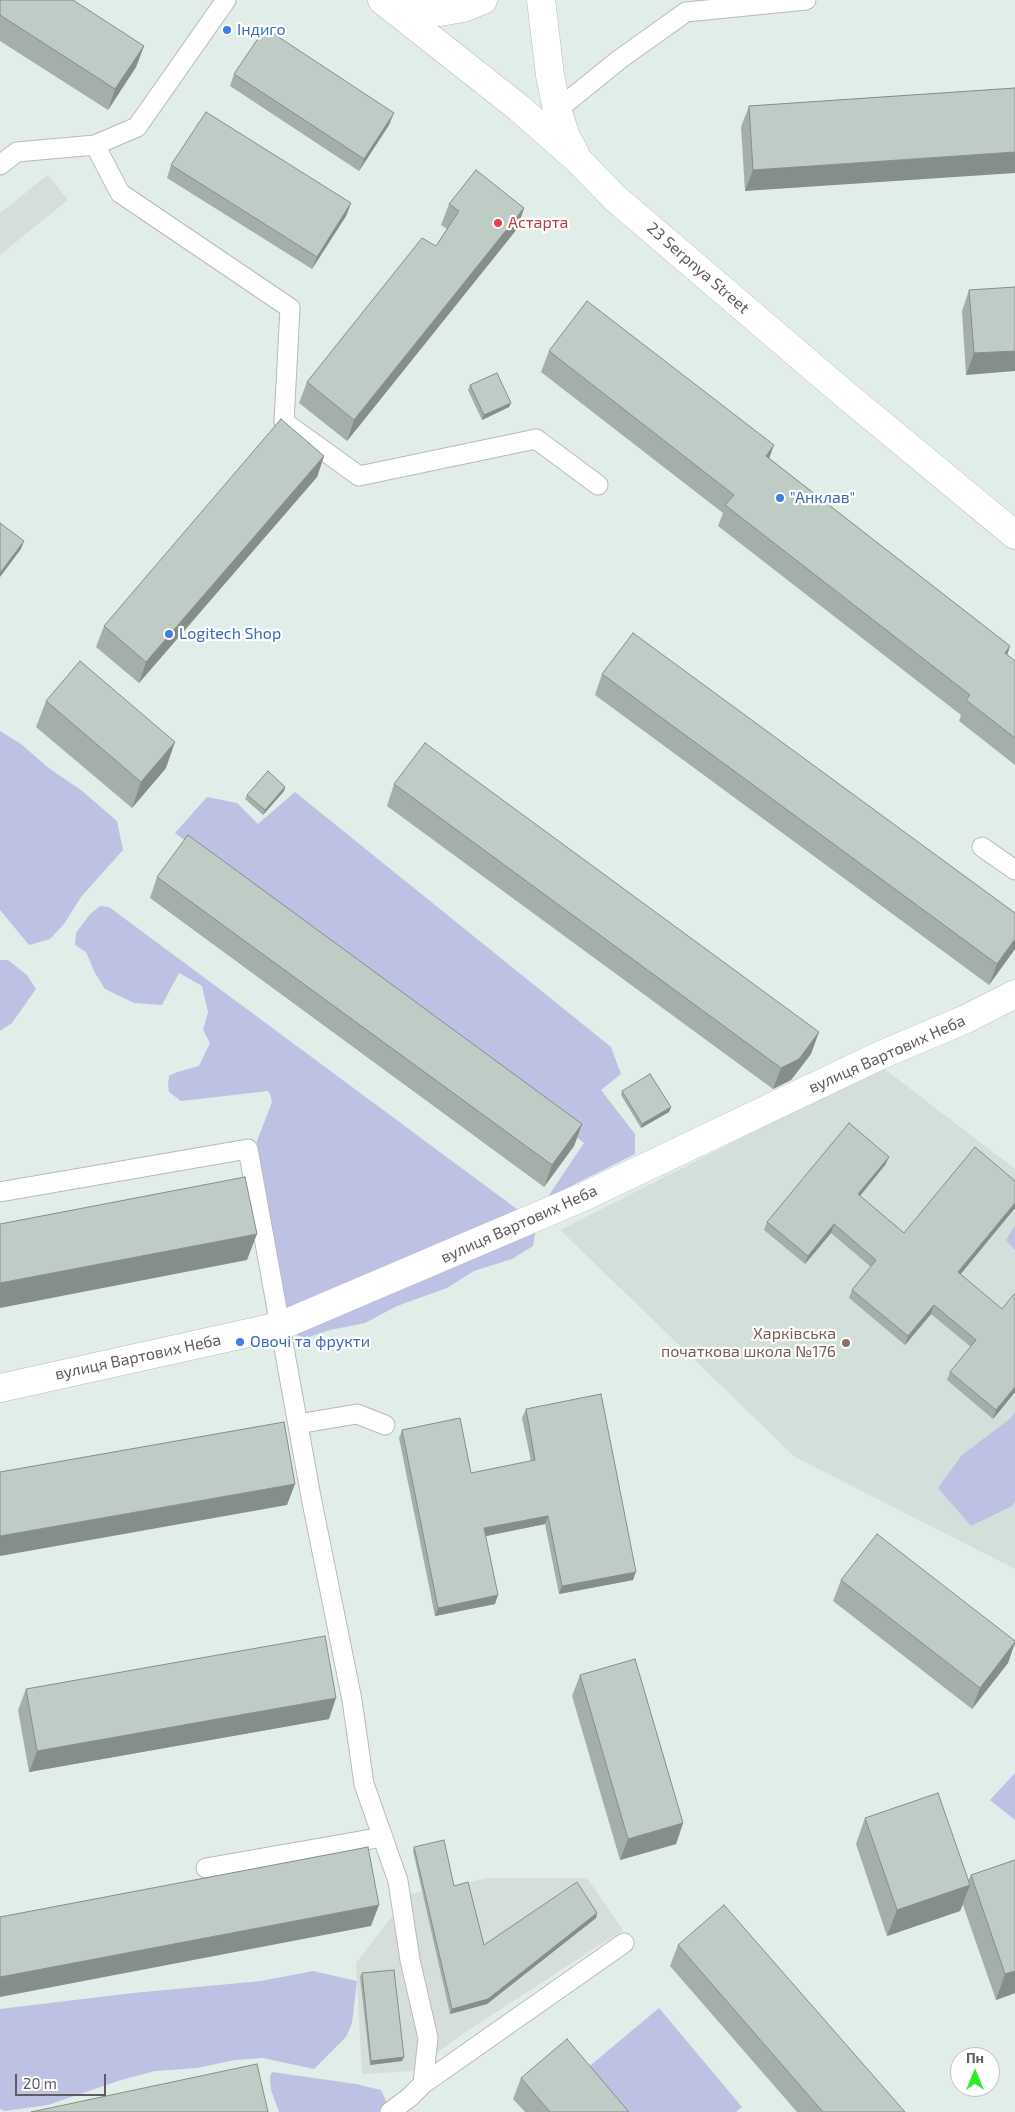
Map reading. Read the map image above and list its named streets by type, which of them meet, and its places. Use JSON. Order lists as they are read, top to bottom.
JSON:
{
  "streets": {
    "street": ["23 Serpnya Street", "вулиця Вартових Неба"]
  },
  "places": [
    "Індиго",
    "Астарта",
    "\"Анклав\"",
    "Logitech Shop",
    "Овочі та фрукти",
    "Харківська початкова школа №176"
  ],
  "scale_bar": "20 m",
  "north": "top"
}
